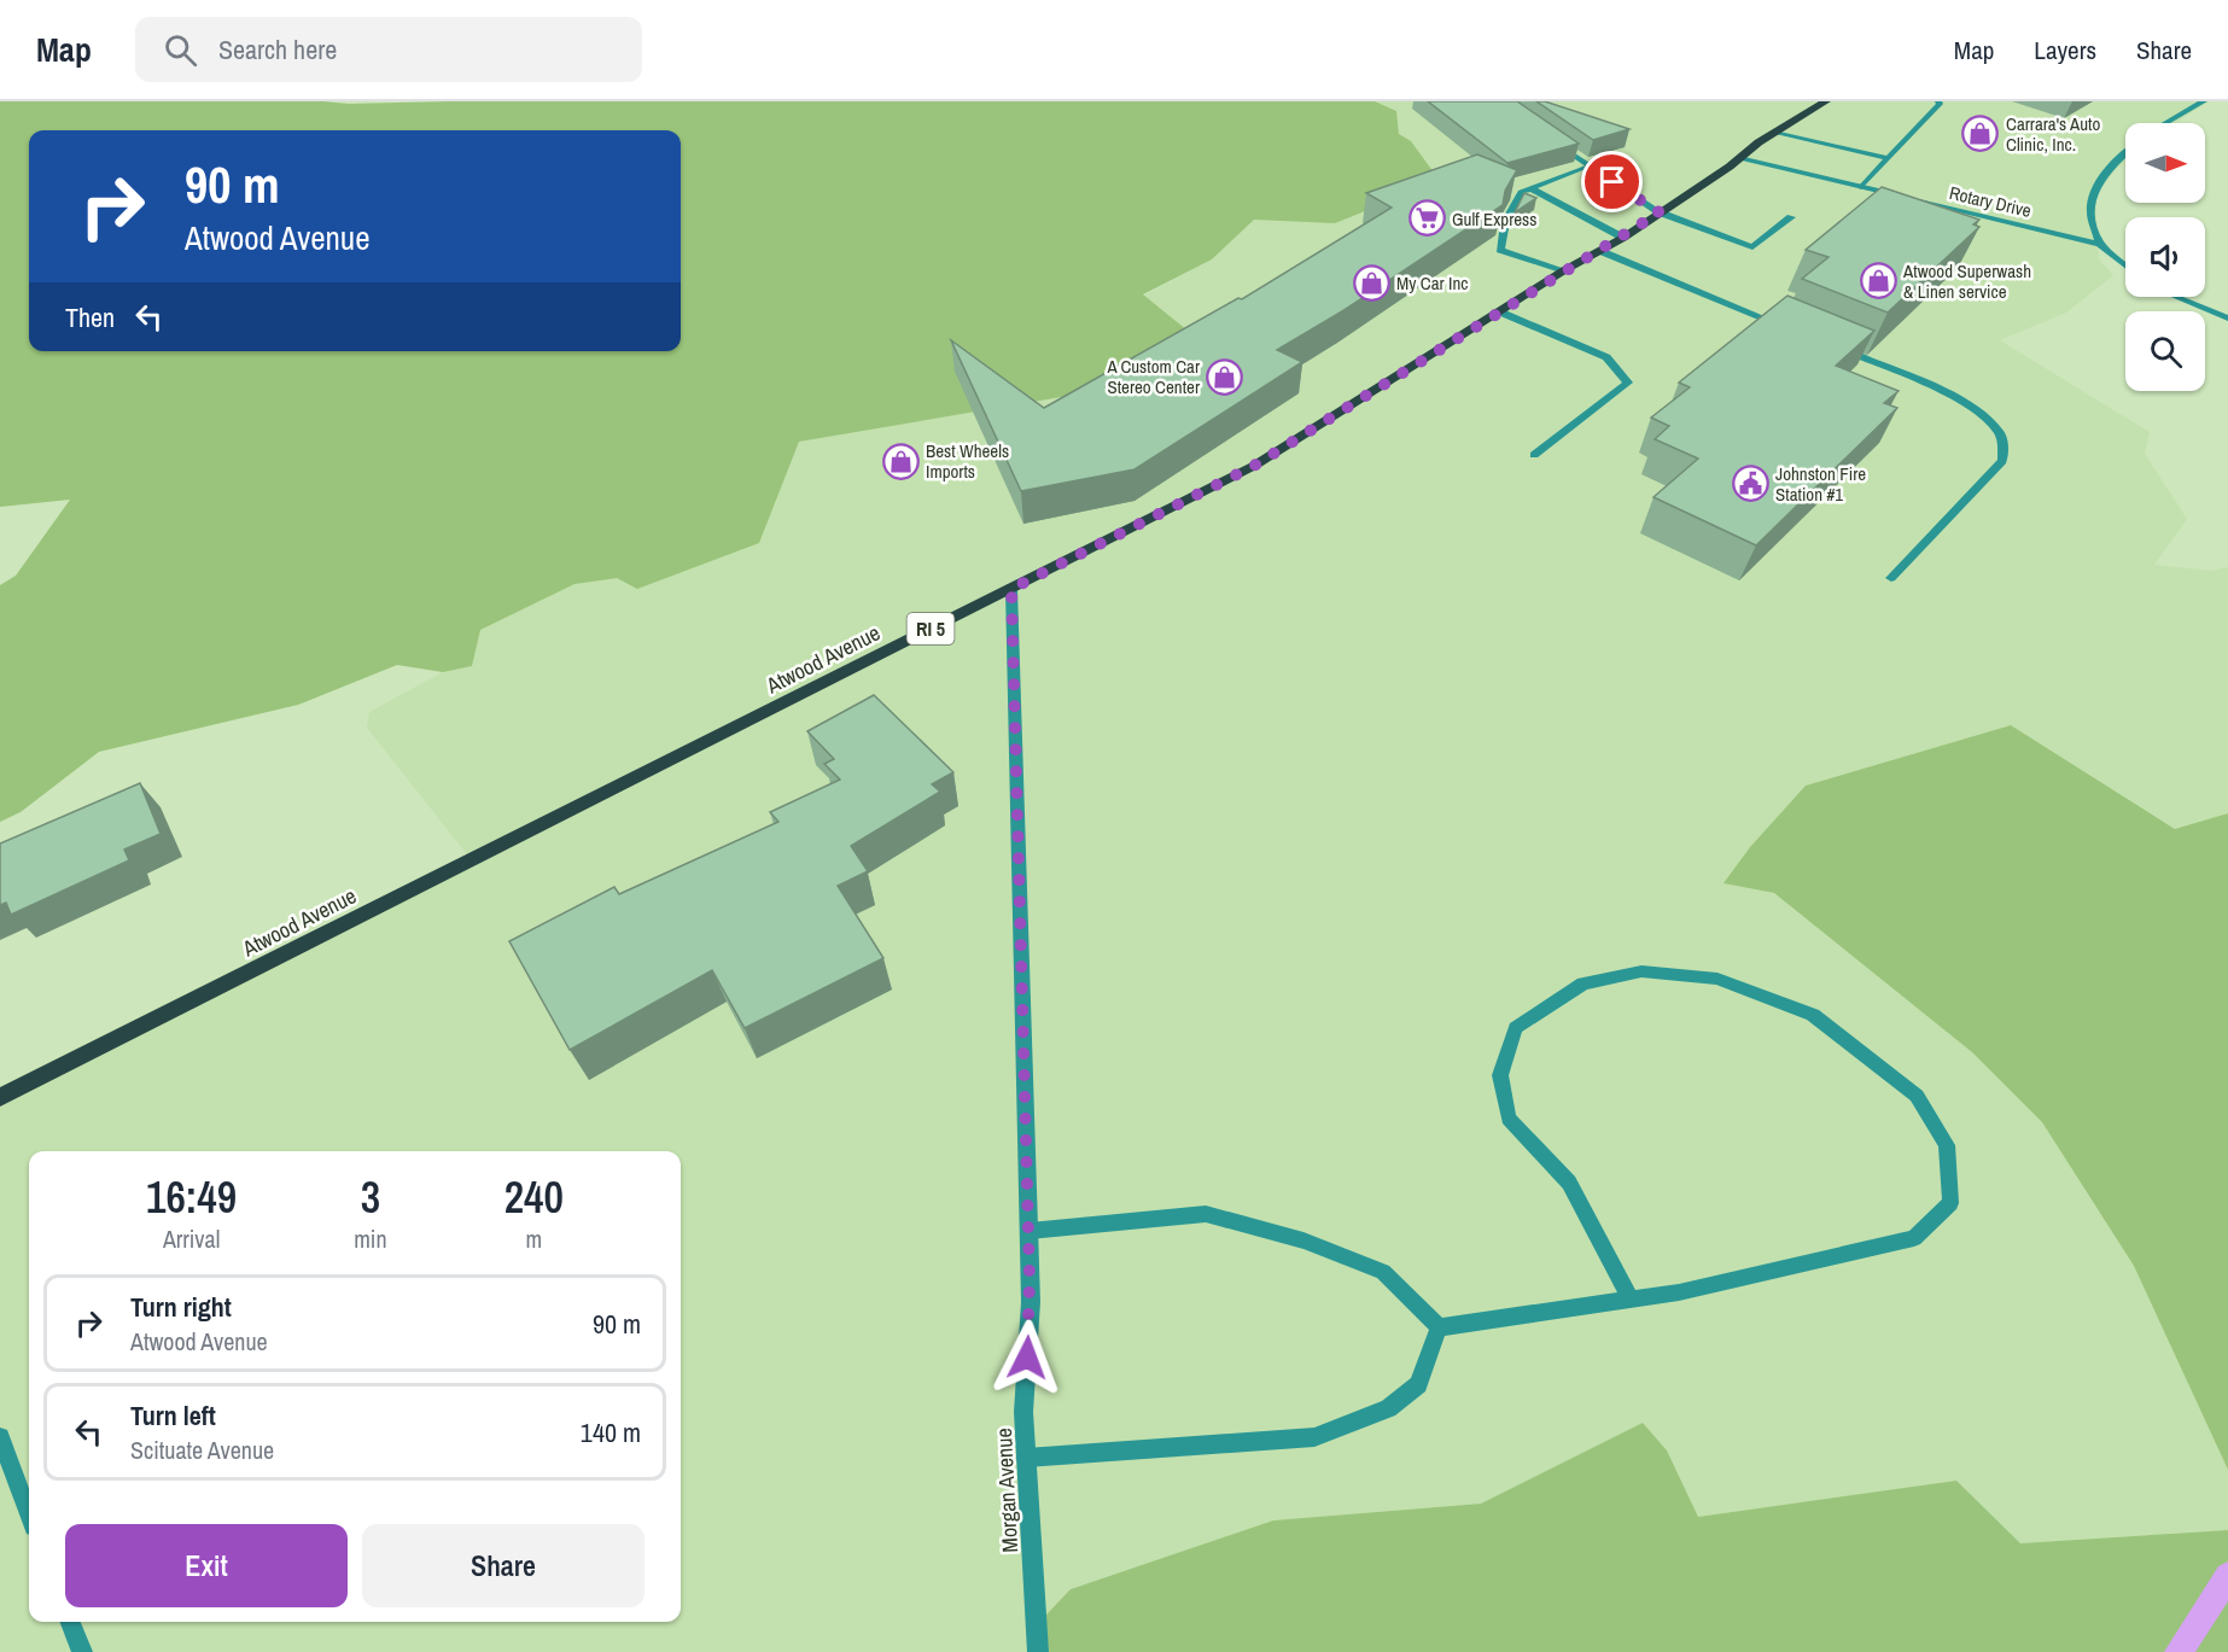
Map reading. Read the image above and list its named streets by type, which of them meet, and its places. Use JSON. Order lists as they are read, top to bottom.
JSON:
{
  "streets": {
    "main road": ["RI 5", "Atwood Avenue"],
    "street": ["Rotary Drive", "Morgan Avenue"]
  },
  "crossings": [
    ["Rotary Drive", "Atwood Avenue"],
    ["Atwood Avenue", "Morgan Avenue"]
  ],
  "places": {
    "shop": [
      "Carrara's Auto Clinic, Inc.",
      "Atwood Superwash & Linen service",
      "My Car Inc",
      "A Custom Car Stereo Center",
      "Best Wheels Imports"
    ],
    "supermarket": ["Gulf Express"],
    "public building": ["Johnston Fire Station #1"]
  },
  "north": "right",
  "page": {
    "header": "Map",
    "search": "Search here",
    "nav": ["Map", "Layers", "Share"],
    "turn": ["90 m", "Atwood Avenue"],
    "then": "Then",
    "eta": [
      "16:49",
      "Arrival",
      "3",
      "min",
      "240",
      "m"
    ],
    "list": [
      {
        "name": "Turn right",
        "note": "Atwood Avenue",
        "value": "90 m"
      },
      {
        "name": "Turn left",
        "note": "Scituate Avenue",
        "value": "140 m"
      }
    ],
    "buttons": ["Exit", "Share"]
  }
}
